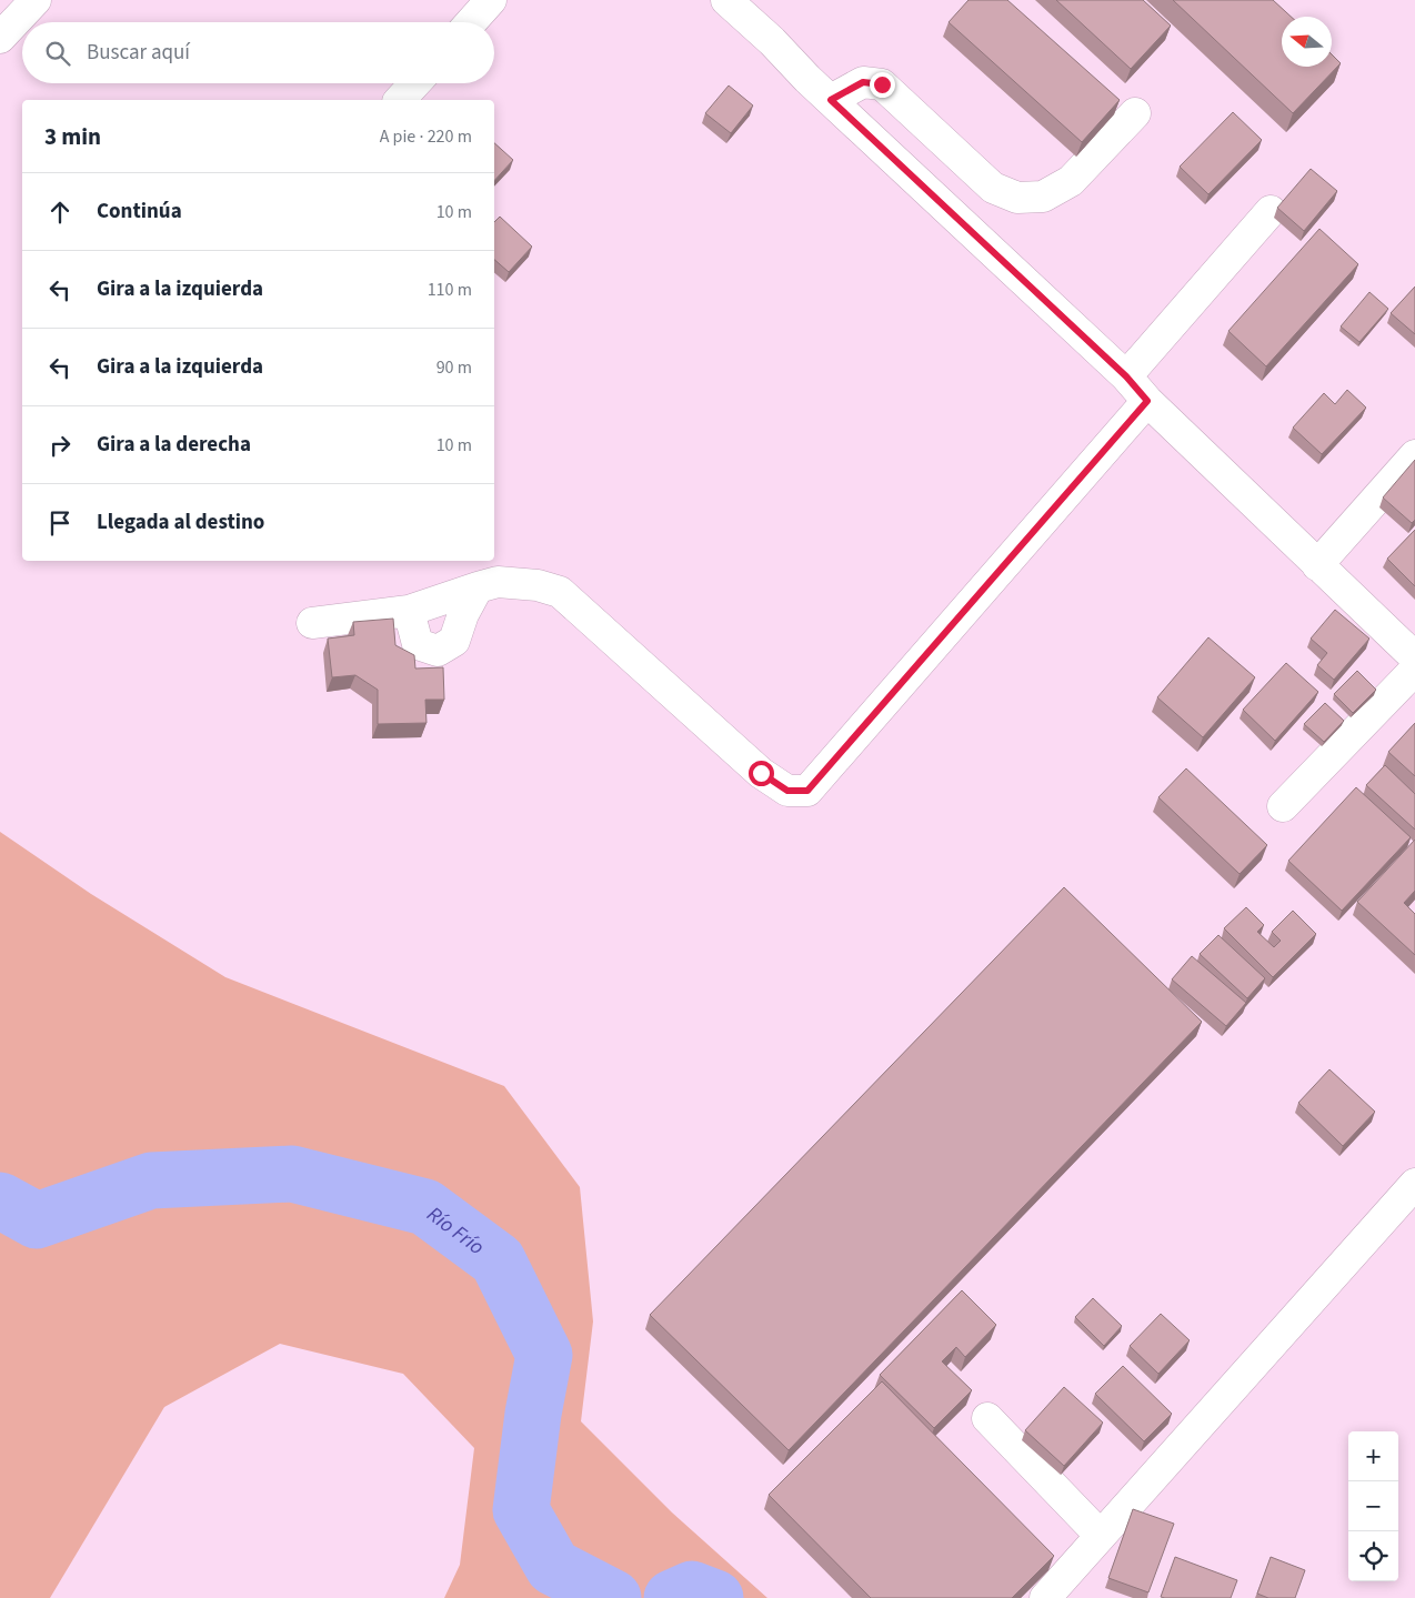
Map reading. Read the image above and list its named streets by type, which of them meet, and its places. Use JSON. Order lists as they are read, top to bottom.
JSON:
{
  "water": ["Río Frío"],
  "north": "left",
  "page": {
    "search": "Buscar aquí",
    "heading": ["3 min", "A pie · 220 m"],
    "list": [
      ["Continúa", "10 m"],
      ["Gira a la izquierda", "110 m"],
      ["Gira a la izquierda", "90 m"],
      ["Gira a la derecha", "10 m"],
      "Llegada al destino"
    ],
    "map_buttons": ["+", "−"]
  }
}
